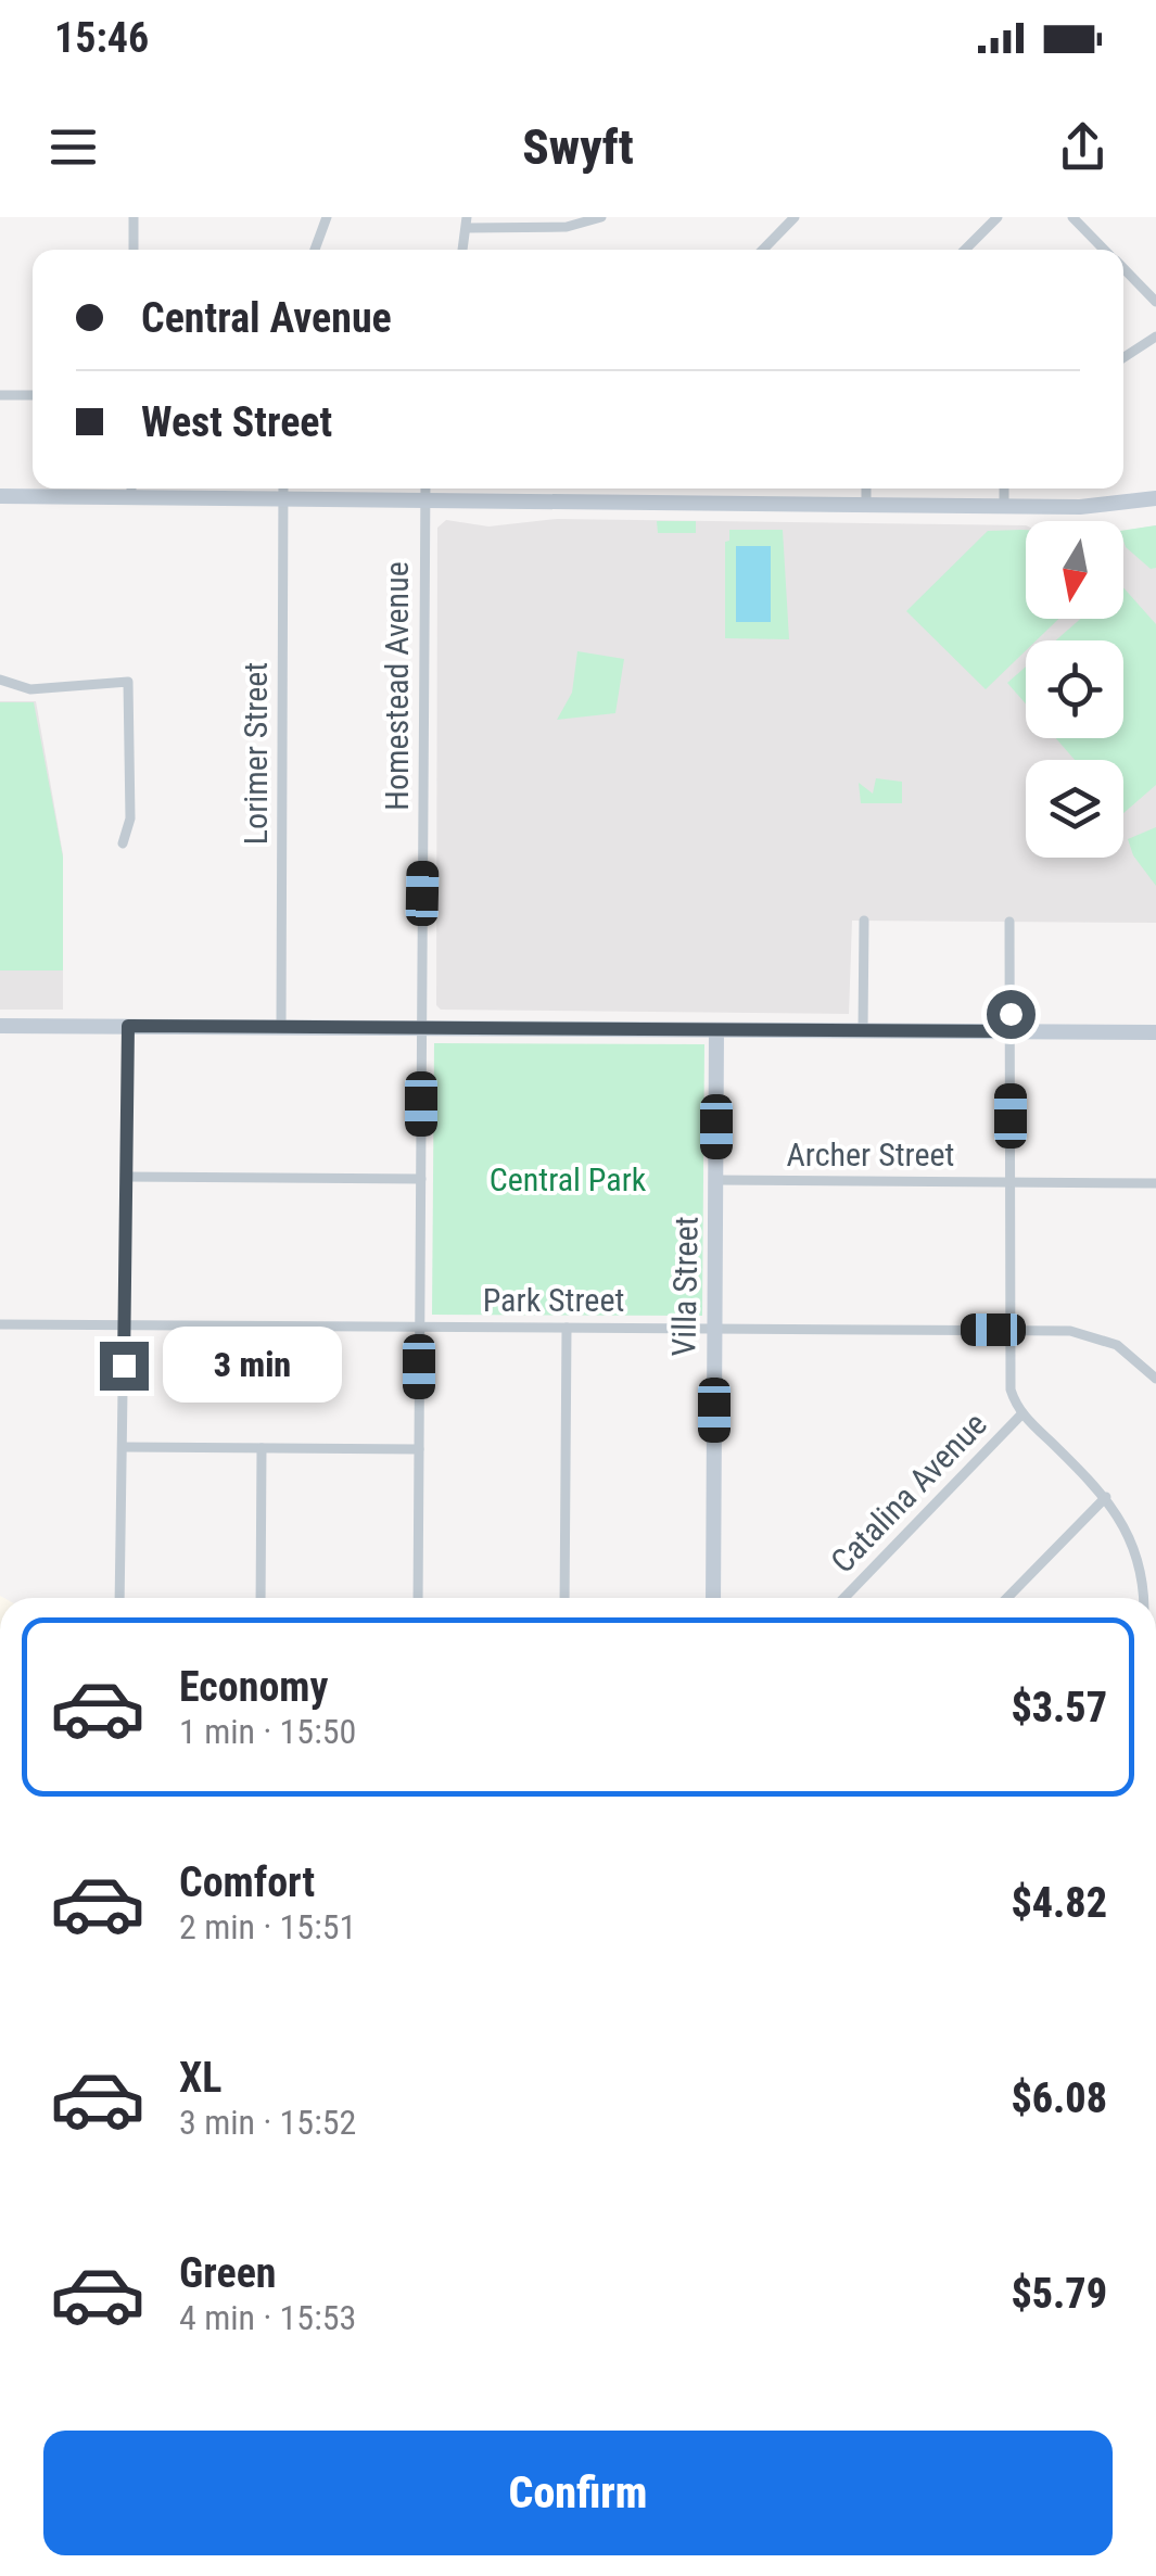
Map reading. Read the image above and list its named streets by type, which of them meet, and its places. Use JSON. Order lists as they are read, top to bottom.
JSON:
{
  "streets": {
    "street": [
      "Homestead Avenue",
      "Lorimer Street",
      "Archer Street",
      "Villa Street",
      "Park Street",
      "Catalina Avenue"
    ]
  },
  "crossings": [
    ["Homestead Avenue", "Park Street"],
    ["Archer Street", "Villa Street"],
    ["Villa Street", "Park Street"]
  ],
  "parks": ["Central Park"],
  "north": "bottom",
  "page": {
    "status": "15:46",
    "header": "Swyft",
    "banner": ["Central Avenue", "West Street"],
    "bubble": "3 min",
    "list": [
      {
        "name": "Economy",
        "note": "1 min · 15:50",
        "value": "$3.57"
      },
      {
        "name": "Comfort",
        "note": "2 min · 15:51",
        "value": "$4.82"
      },
      {
        "name": "XL",
        "note": "3 min · 15:52",
        "value": "$6.08"
      },
      {
        "name": "Green",
        "note": "4 min · 15:53",
        "value": "$5.79"
      }
    ],
    "buttons": "Confirm"
  }
}
